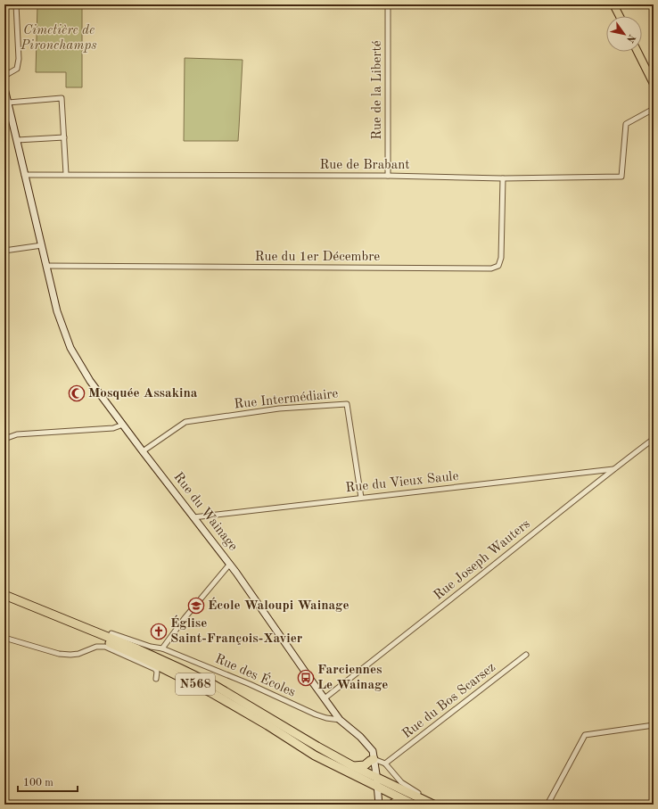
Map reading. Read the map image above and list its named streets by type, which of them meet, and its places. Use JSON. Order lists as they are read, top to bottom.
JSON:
{
  "streets": {
    "highway": ["N568"],
    "street": [
      "Rue de la Liberté",
      "Rue de Brabant",
      "Rue du 1er Décembre",
      "Rue Intermédiaire",
      "Rue du Vieux Saule",
      "Rue du Wainage",
      "Rue Joseph Wauters",
      "Rue des Écoles",
      "Rue du Bos Scarsez"
    ]
  },
  "crossings": [
    ["Rue de la Liberté", "Rue de Brabant"],
    ["Rue de Brabant", "Rue du 1er Décembre"],
    ["Rue de Brabant", "Rue du Wainage"],
    ["Rue du 1er Décembre", "Rue du Wainage"],
    ["Rue Intermédiaire", "Rue du Vieux Saule"],
    ["Rue Intermédiaire", "Rue du Wainage"],
    ["Rue du Vieux Saule", "Rue du Wainage"],
    ["Rue du Vieux Saule", "Rue Joseph Wauters"],
    ["Rue du Wainage", "Rue Joseph Wauters"],
    ["Rue du Wainage", "Rue des Écoles"],
    ["Rue du Wainage", "N568"]
  ],
  "parks": ["Cimetière de Pironchamps"],
  "places": {
    "mosque": ["Mosquée Assakina"],
    "school or university": ["École Waloupi Wainage"],
    "church": ["Église Saint-François-Xavier"],
    "bus stop": ["Farciennes Le Wainage"]
  },
  "scale_bar": "100 m",
  "north": "bottom right"
}
